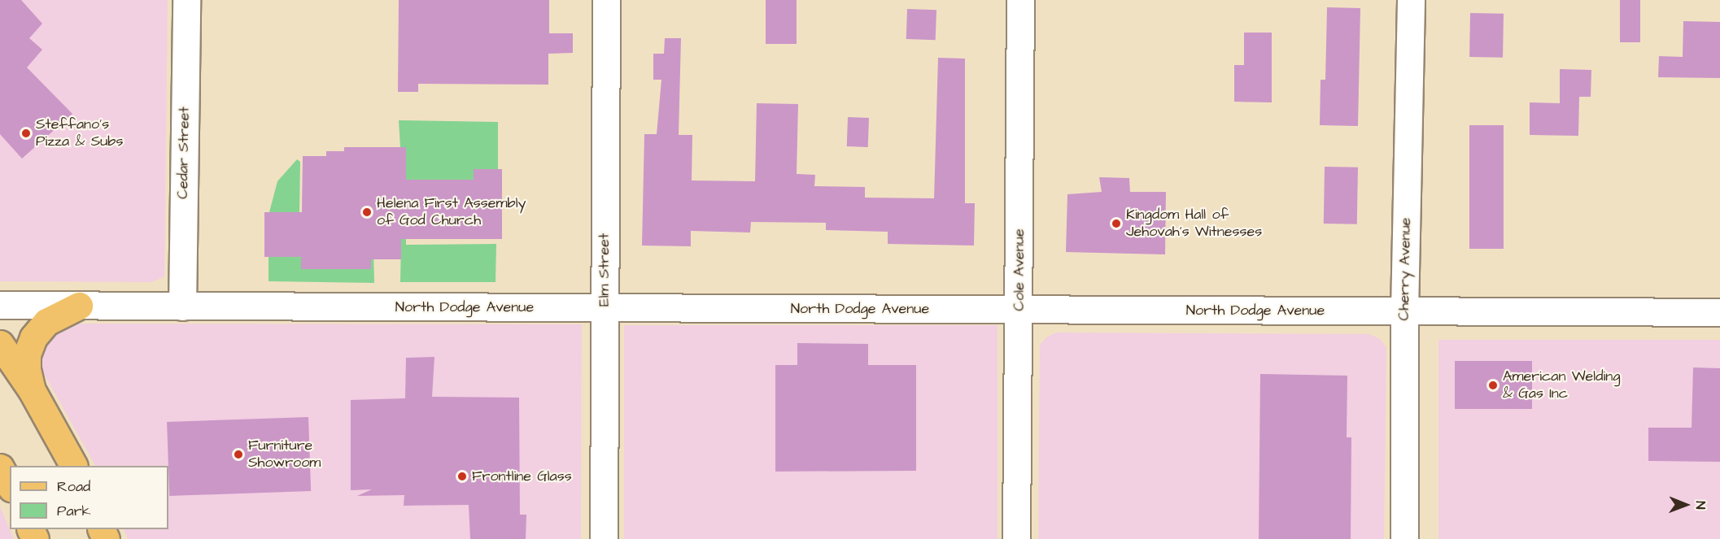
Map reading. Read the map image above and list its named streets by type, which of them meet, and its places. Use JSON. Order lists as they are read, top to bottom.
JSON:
{
  "streets": {
    "street": [
      "Cedar Street",
      "Cherry Avenue",
      "Elm Street",
      "Cole Avenue",
      "North Dodge Avenue"
    ]
  },
  "crossings": [
    ["Cedar Street", "North Dodge Avenue"],
    ["Cherry Avenue", "North Dodge Avenue"],
    ["Elm Street", "North Dodge Avenue"],
    ["Cole Avenue", "North Dodge Avenue"]
  ],
  "places": [
    "Steffano's Pizza & Subs",
    "Helena First Assembly of God Church",
    "Kingdom Hall of Jehovah's Witnesses",
    "American Welding & Gas Inc",
    "Furniture Showroom",
    "Frontline Glass"
  ],
  "legend": ["Road", "Park"],
  "north": "right"
}
